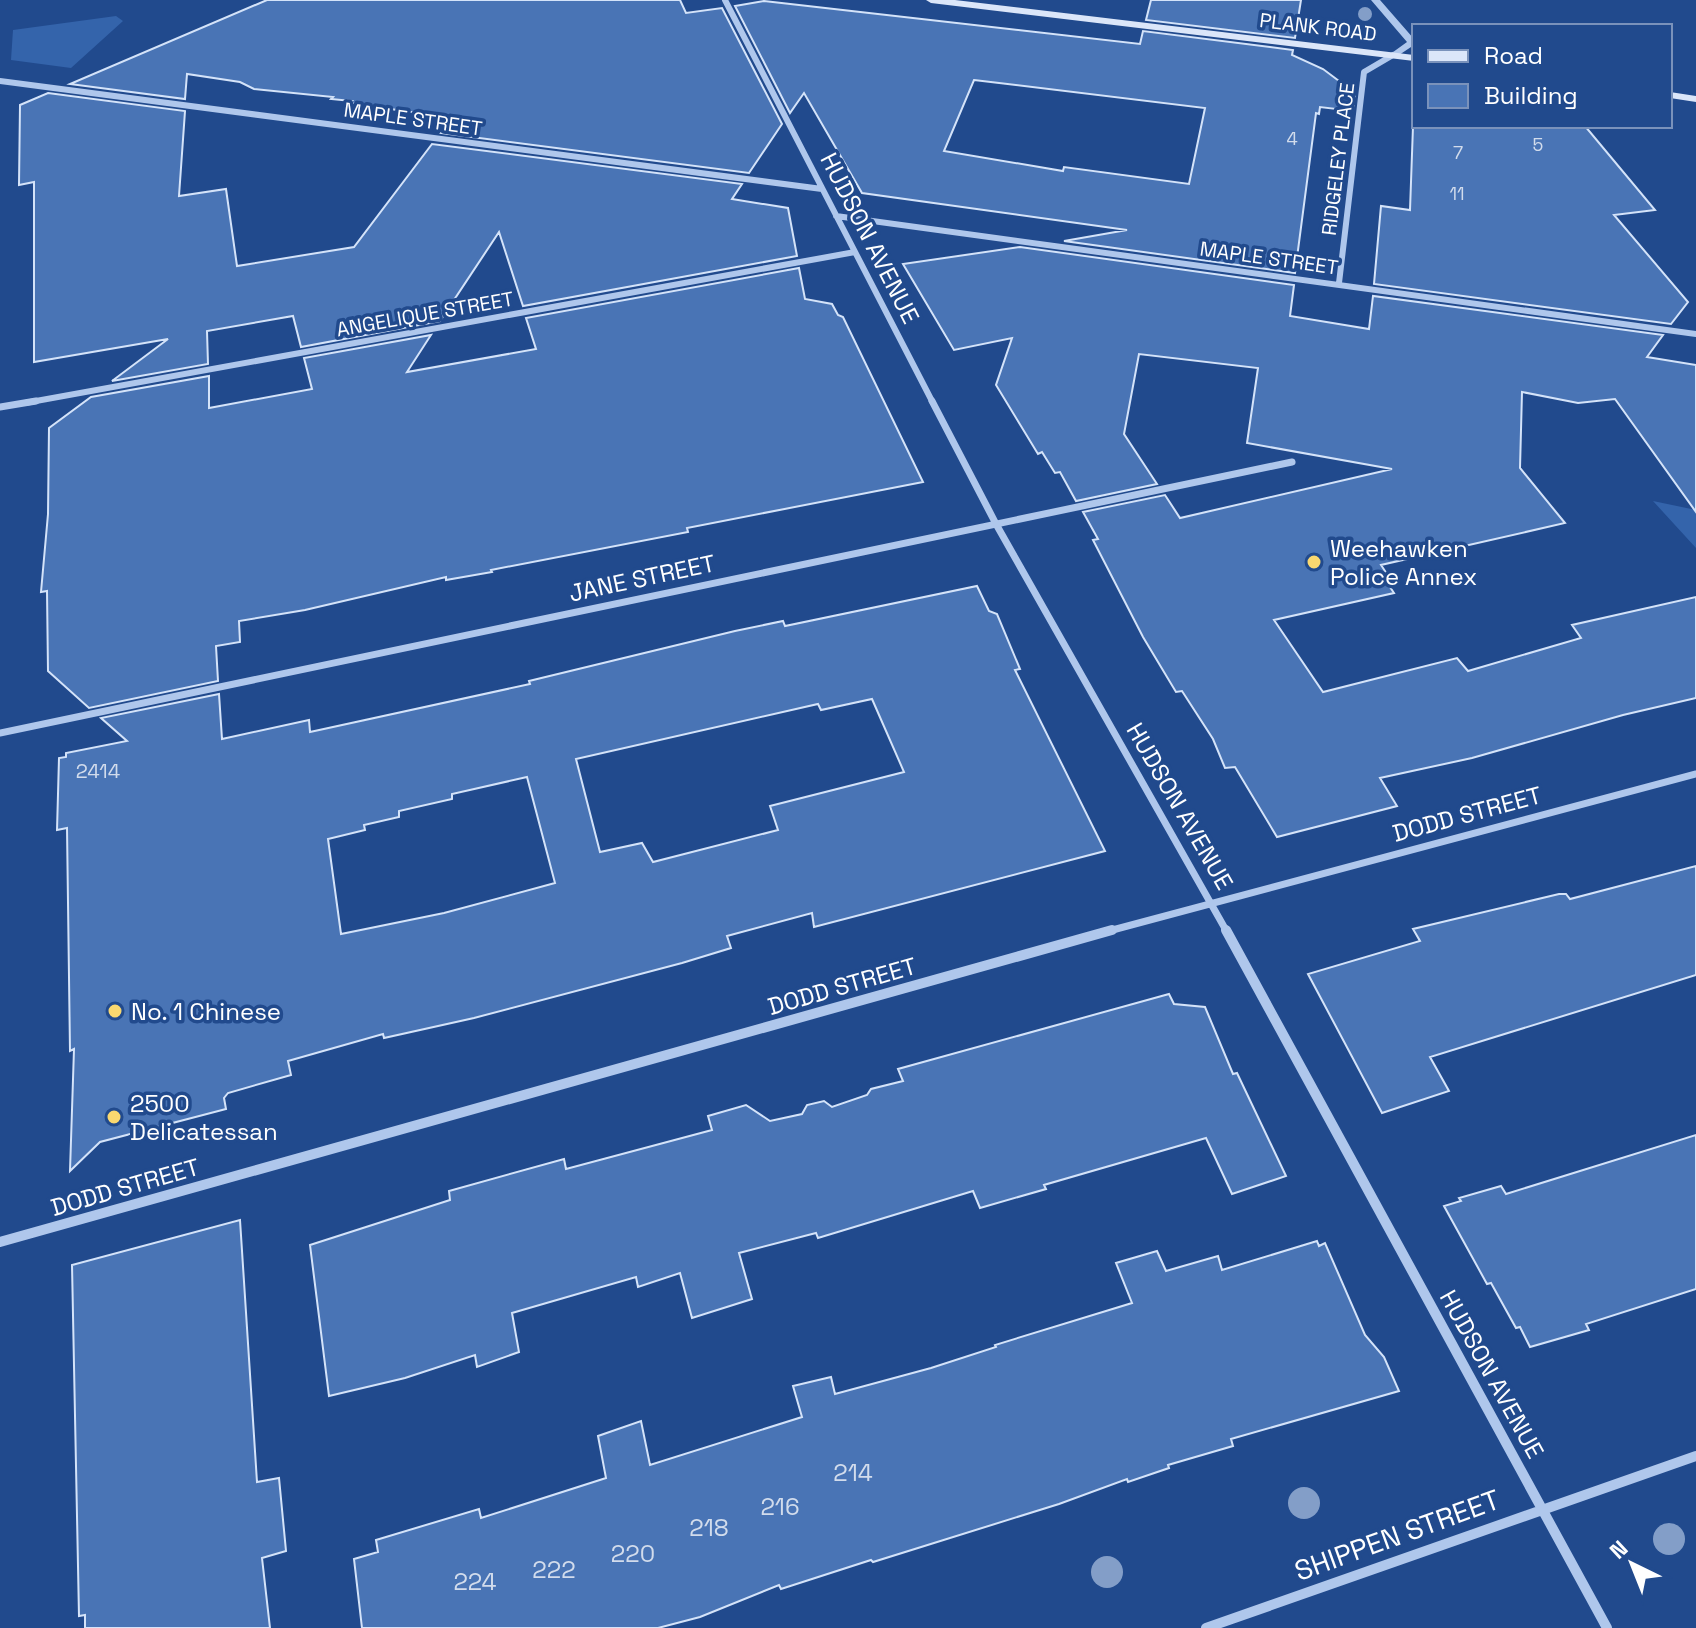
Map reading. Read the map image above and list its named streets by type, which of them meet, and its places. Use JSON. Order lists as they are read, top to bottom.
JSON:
{
  "streets": {
    "main road": ["PLANK ROAD"],
    "street": [
      "MAPLE STREET",
      "RIDGELEY PLACE",
      "HUDSON AVENUE",
      "ANGELIQUE STREET",
      "JANE STREET",
      "DODD STREET",
      "SHIPPEN STREET"
    ]
  },
  "crossings": [
    ["PLANK ROAD", "RIDGELEY PLACE"],
    ["MAPLE STREET", "RIDGELEY PLACE"],
    ["MAPLE STREET", "HUDSON AVENUE"],
    ["HUDSON AVENUE", "ANGELIQUE STREET"],
    ["HUDSON AVENUE", "JANE STREET"],
    ["HUDSON AVENUE", "DODD STREET"],
    ["HUDSON AVENUE", "SHIPPEN STREET"]
  ],
  "places": ["Weehawken Police Annex", "No. 1 Chinese", "2500 Delicatessan"],
  "house_numbers": [
    "4",
    "5",
    "7",
    "11",
    "2414",
    "214",
    "216",
    "218",
    "220",
    "222",
    "224"
  ],
  "legend": ["Road", "Building"],
  "north": "top left"
}
